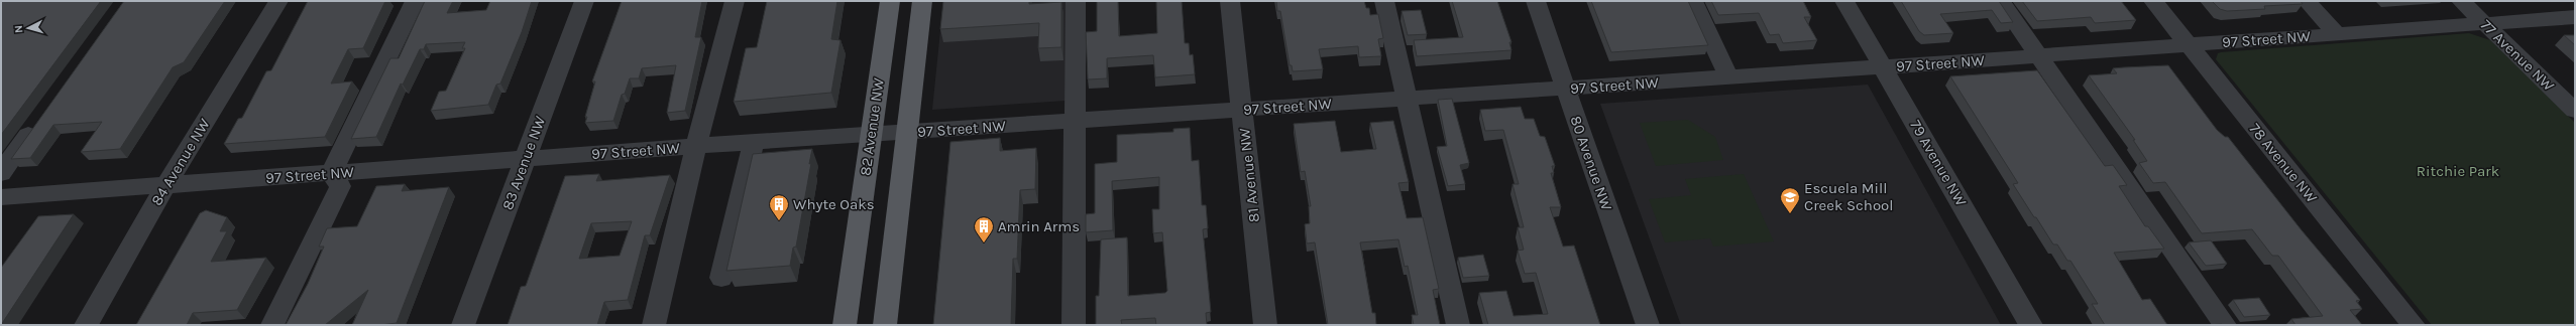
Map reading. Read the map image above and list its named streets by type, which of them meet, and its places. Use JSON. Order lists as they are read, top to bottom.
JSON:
{
  "streets": {
    "main road": ["82 Avenue NW"],
    "street": [
      "97 Street NW",
      "77 Avenue NW",
      "84 Avenue NW",
      "83 Avenue NW",
      "80 Avenue NW",
      "79 Avenue NW",
      "78 Avenue NW",
      "81 Avenue NW"
    ]
  },
  "crossings": [
    ["97 Street NW", "77 Avenue NW"],
    ["97 Street NW", "82 Avenue NW"],
    ["97 Street NW", "84 Avenue NW"],
    ["97 Street NW", "83 Avenue NW"],
    ["97 Street NW", "80 Avenue NW"],
    ["97 Street NW", "79 Avenue NW"],
    ["97 Street NW", "78 Avenue NW"],
    ["97 Street NW", "81 Avenue NW"]
  ],
  "parks": ["Ritchie Park"],
  "places": {
    "school or university": ["Escuela Mill Creek School"],
    "building": ["Whyte Oaks", "Amrin Arms"]
  },
  "north": "left"
}
